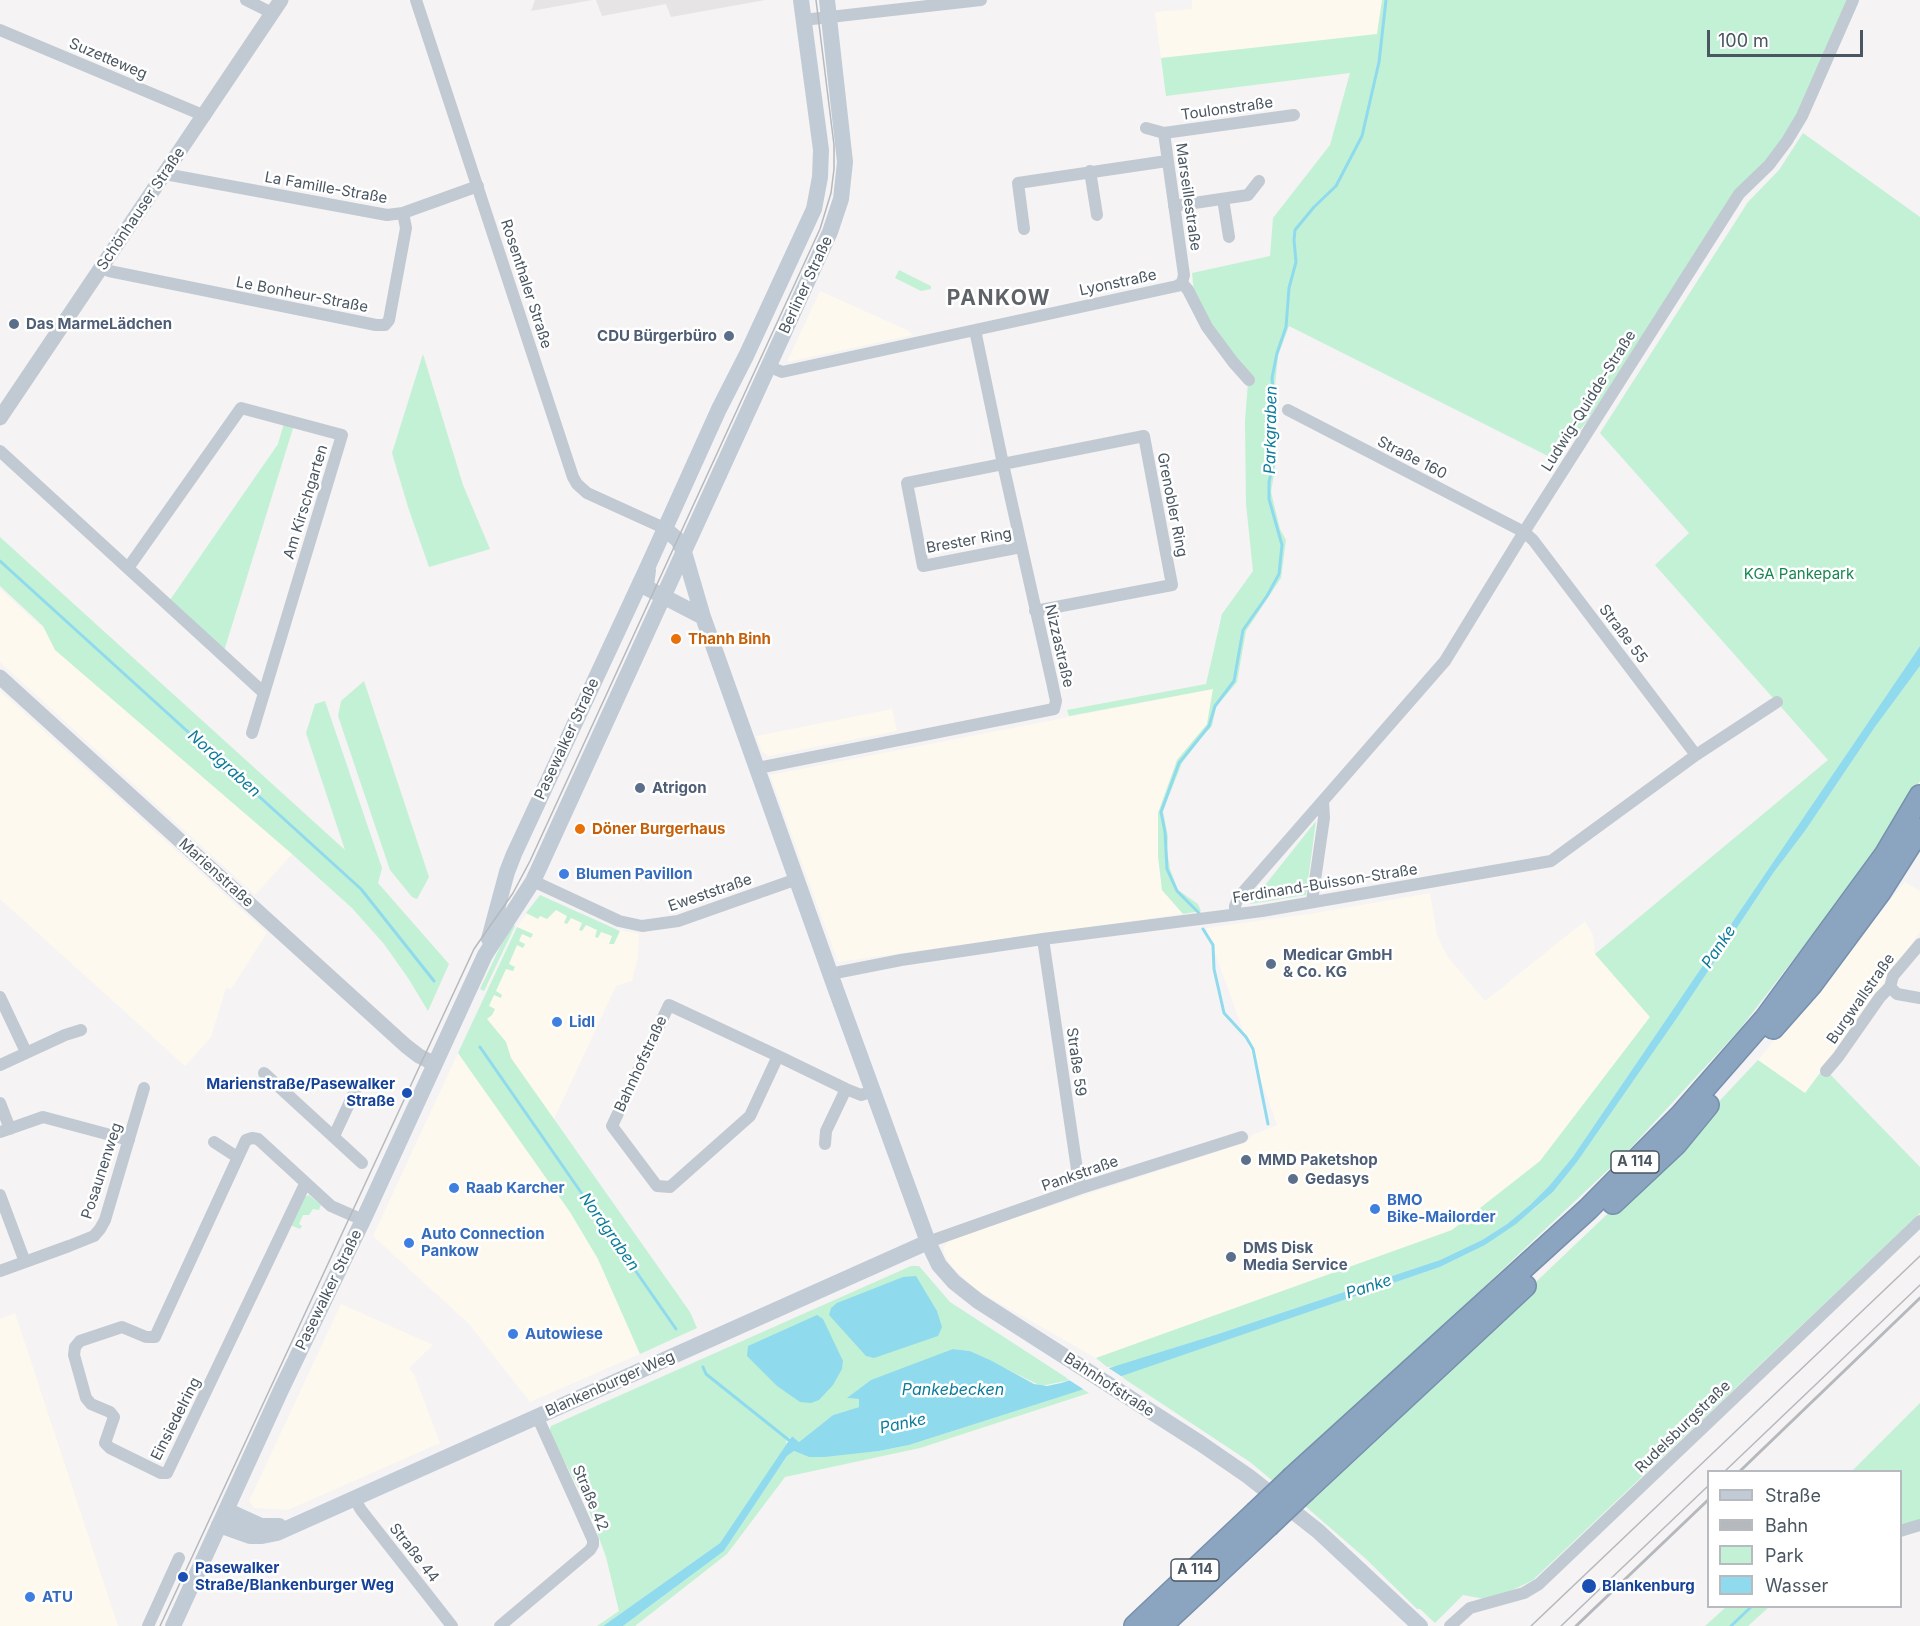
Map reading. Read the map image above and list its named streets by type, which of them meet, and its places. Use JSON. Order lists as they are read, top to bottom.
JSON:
{
  "streets": {
    "highway": ["A 114"],
    "main road": [
      "Berliner Straße",
      "Pasewalker Straße",
      "Bahnhofstraße",
      "Blankenburger Weg"
    ],
    "street": [
      "Suzetteweg",
      "Toulonstraße",
      "La Famille-Straße",
      "Marseillestraße",
      "Schönhauser Straße",
      "Lyonstraße",
      "Rosenthaler Straße",
      "Le Bonheur-Straße",
      "Ludwig-Quidde-Straße",
      "Straße 160",
      "Am Kirschgarten",
      "Grenobler Ring",
      "Brester Ring",
      "Straße 55",
      "Nizzastraße",
      "Marienstraße",
      "Ferdinand-Buisson-Straße",
      "Eweststraße",
      "Burgwallstraße",
      "Straße 59",
      "Posaunenweg",
      "Pankstraße",
      "Einsiedelring",
      "Rudelsburgstraße",
      "Straße 42",
      "Straße 44"
    ]
  },
  "crossings": [
    ["Suzetteweg", "Schönhauser Straße"],
    ["Toulonstraße", "Marseillestraße"],
    ["La Famille-Straße", "Schönhauser Straße"],
    ["La Famille-Straße", "Rosenthaler Straße"],
    ["La Famille-Straße", "Le Bonheur-Straße"],
    ["Marseillestraße", "Lyonstraße"],
    ["Schönhauser Straße", "Le Bonheur-Straße"],
    ["Lyonstraße", "Berliner Straße"],
    ["Lyonstraße", "Nizzastraße"],
    ["Rosenthaler Straße", "Berliner Straße"],
    ["Rosenthaler Straße", "Pasewalker Straße"],
    ["Berliner Straße", "Pasewalker Straße"],
    ["Berliner Straße", "Bahnhofstraße"],
    ["Ludwig-Quidde-Straße", "Straße 160"],
    ["Ludwig-Quidde-Straße", "Straße 55"],
    ["Ludwig-Quidde-Straße", "Ferdinand-Buisson-Straße"],
    ["Straße 160", "Straße 55"],
    ["Grenobler Ring", "Brester Ring"],
    ["Grenobler Ring", "Nizzastraße"],
    ["Brester Ring", "Nizzastraße"],
    ["Straße 55", "Ferdinand-Buisson-Straße"],
    ["Nizzastraße", "Bahnhofstraße"],
    ["Pasewalker Straße", "Marienstraße"],
    ["Pasewalker Straße", "Eweststraße"],
    ["Pasewalker Straße", "Bahnhofstraße"],
    ["Pasewalker Straße", "Blankenburger Weg"],
    ["Pasewalker Straße", "Einsiedelring"],
    ["Ferdinand-Buisson-Straße", "Straße 59"],
    ["Ferdinand-Buisson-Straße", "Bahnhofstraße"],
    ["Eweststraße", "Bahnhofstraße"],
    ["Straße 59", "Pankstraße"],
    ["Bahnhofstraße", "Pankstraße"],
    ["Bahnhofstraße", "Blankenburger Weg"],
    ["Pankstraße", "Blankenburger Weg"],
    ["Blankenburger Weg", "Straße 42"],
    ["Blankenburger Weg", "Straße 44"]
  ],
  "districts": ["PANKOW"],
  "water": [
    "Parkgraben",
    "Nordgraben",
    "Panke",
    "Pankebecken"
  ],
  "parks": ["KGA Pankepark"],
  "places": [
    "Das MarmeLädchen",
    "CDU Bürgerbüro",
    "Thanh Binh",
    "Atrigon",
    "Döner Burgerhaus",
    "Blumen Pavillon",
    "Medicar GmbH & Co. KG",
    "Lidl",
    "Marienstraße/Pasewalker Straße",
    "MMD Paketshop",
    "Gedasys",
    "Raab Karcher",
    "BMO Bike-Mailorder",
    "Auto Connection Pankow",
    "DMS Disk Media Service",
    "Autowiese",
    "Pasewalker Straße/Blankenburger Weg",
    "Blankenburg",
    "ATU"
  ],
  "legend": [
    "Straße",
    "Bahn",
    "Park",
    "Wasser"
  ],
  "scale_bar": "100 m"
}
